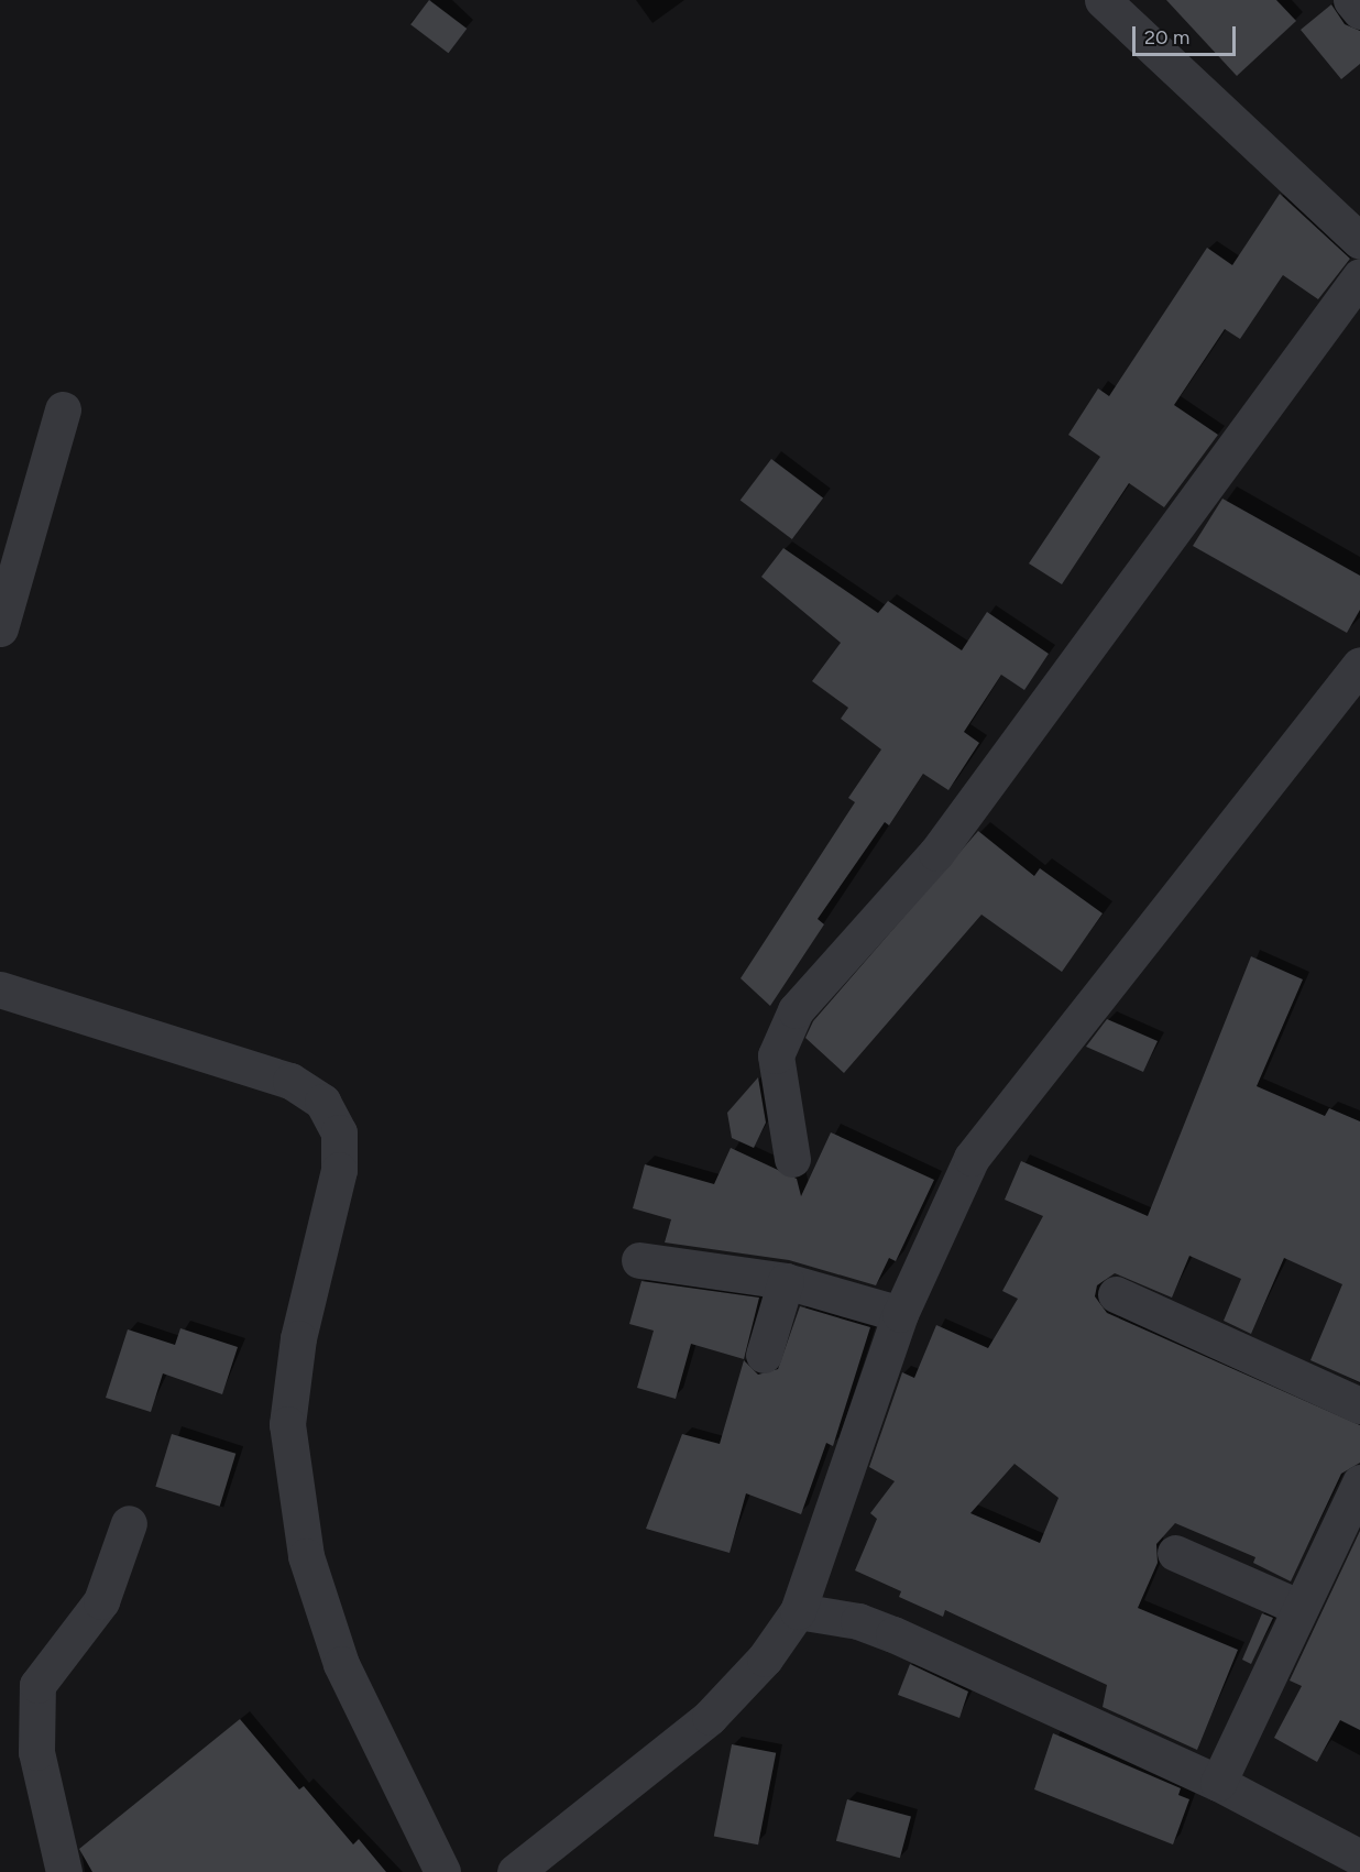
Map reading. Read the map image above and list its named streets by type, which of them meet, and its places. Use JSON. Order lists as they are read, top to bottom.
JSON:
{
  "scale_bar": "20 m"
}
